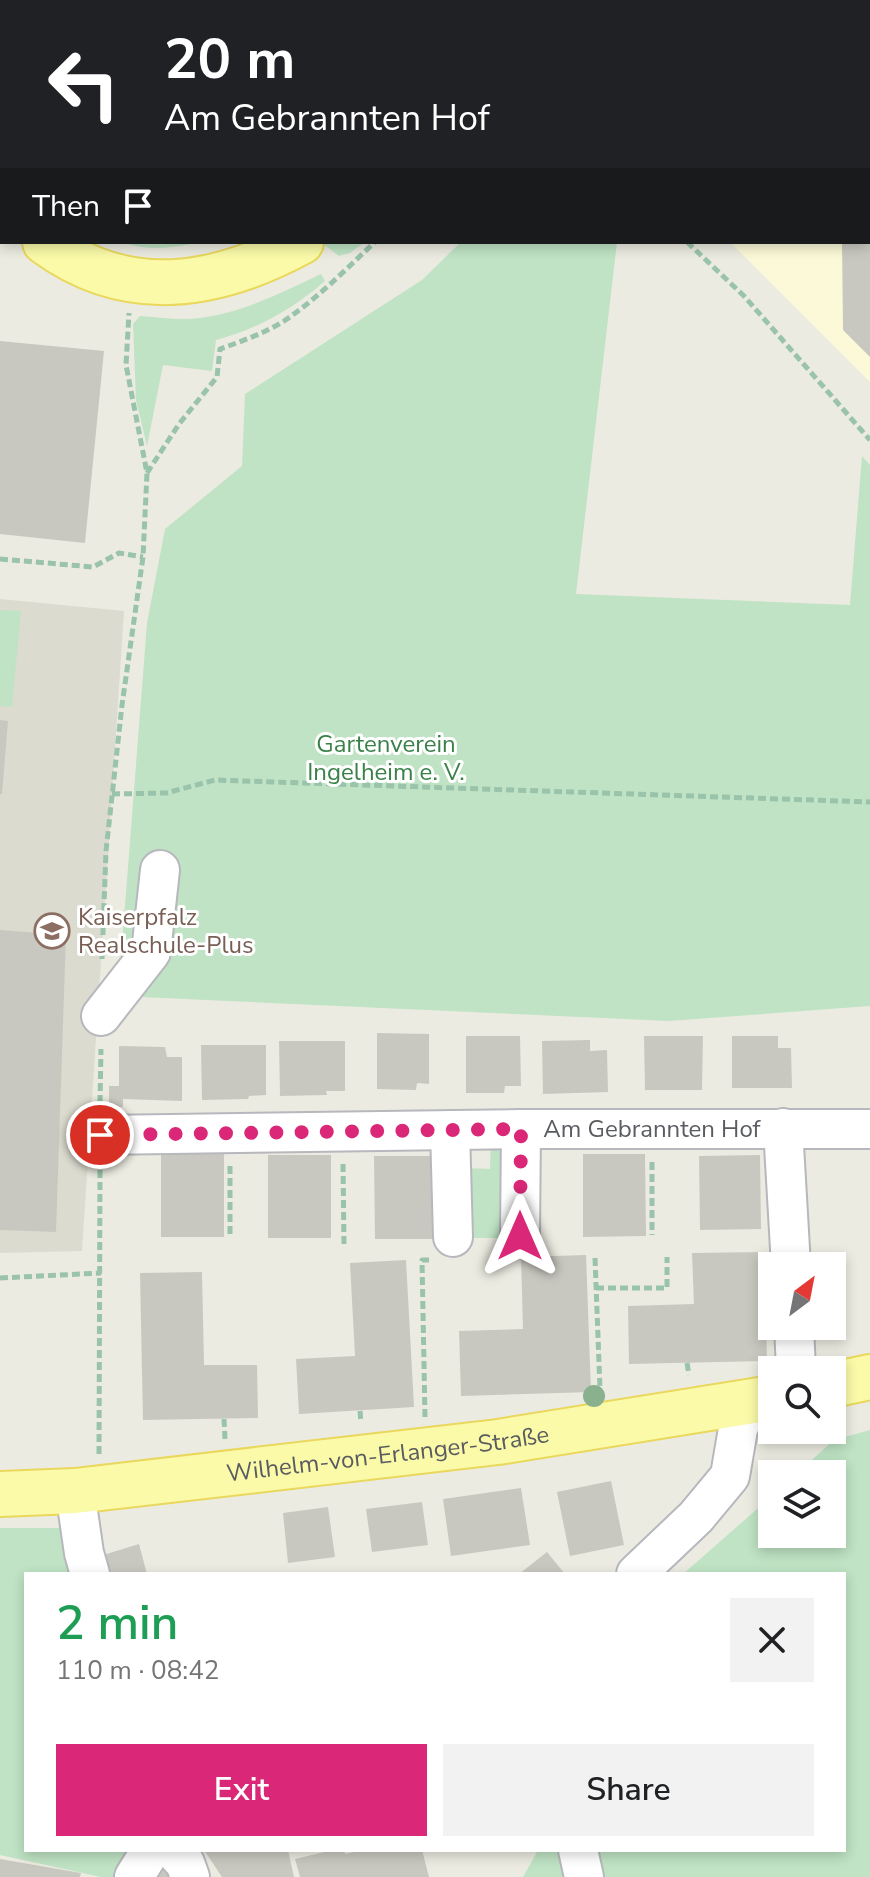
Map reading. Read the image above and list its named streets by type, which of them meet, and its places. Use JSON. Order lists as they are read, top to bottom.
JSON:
{
  "streets": {
    "main road": ["Wilhelm-von-Erlanger-Straße"],
    "street": ["Am Gebrannten Hof"]
  },
  "parks": ["Gartenverein Ingelheim e. V."],
  "places": {
    "school or university": ["Kaiserpfalz Realschule-Plus"]
  },
  "north": "top right",
  "page": {
    "turn": ["20 m", "Am Gebrannten Hof"],
    "then": "Then",
    "heading": ["2 min", "110 m · 08:42"],
    "buttons": ["Exit", "Share"]
  }
}
